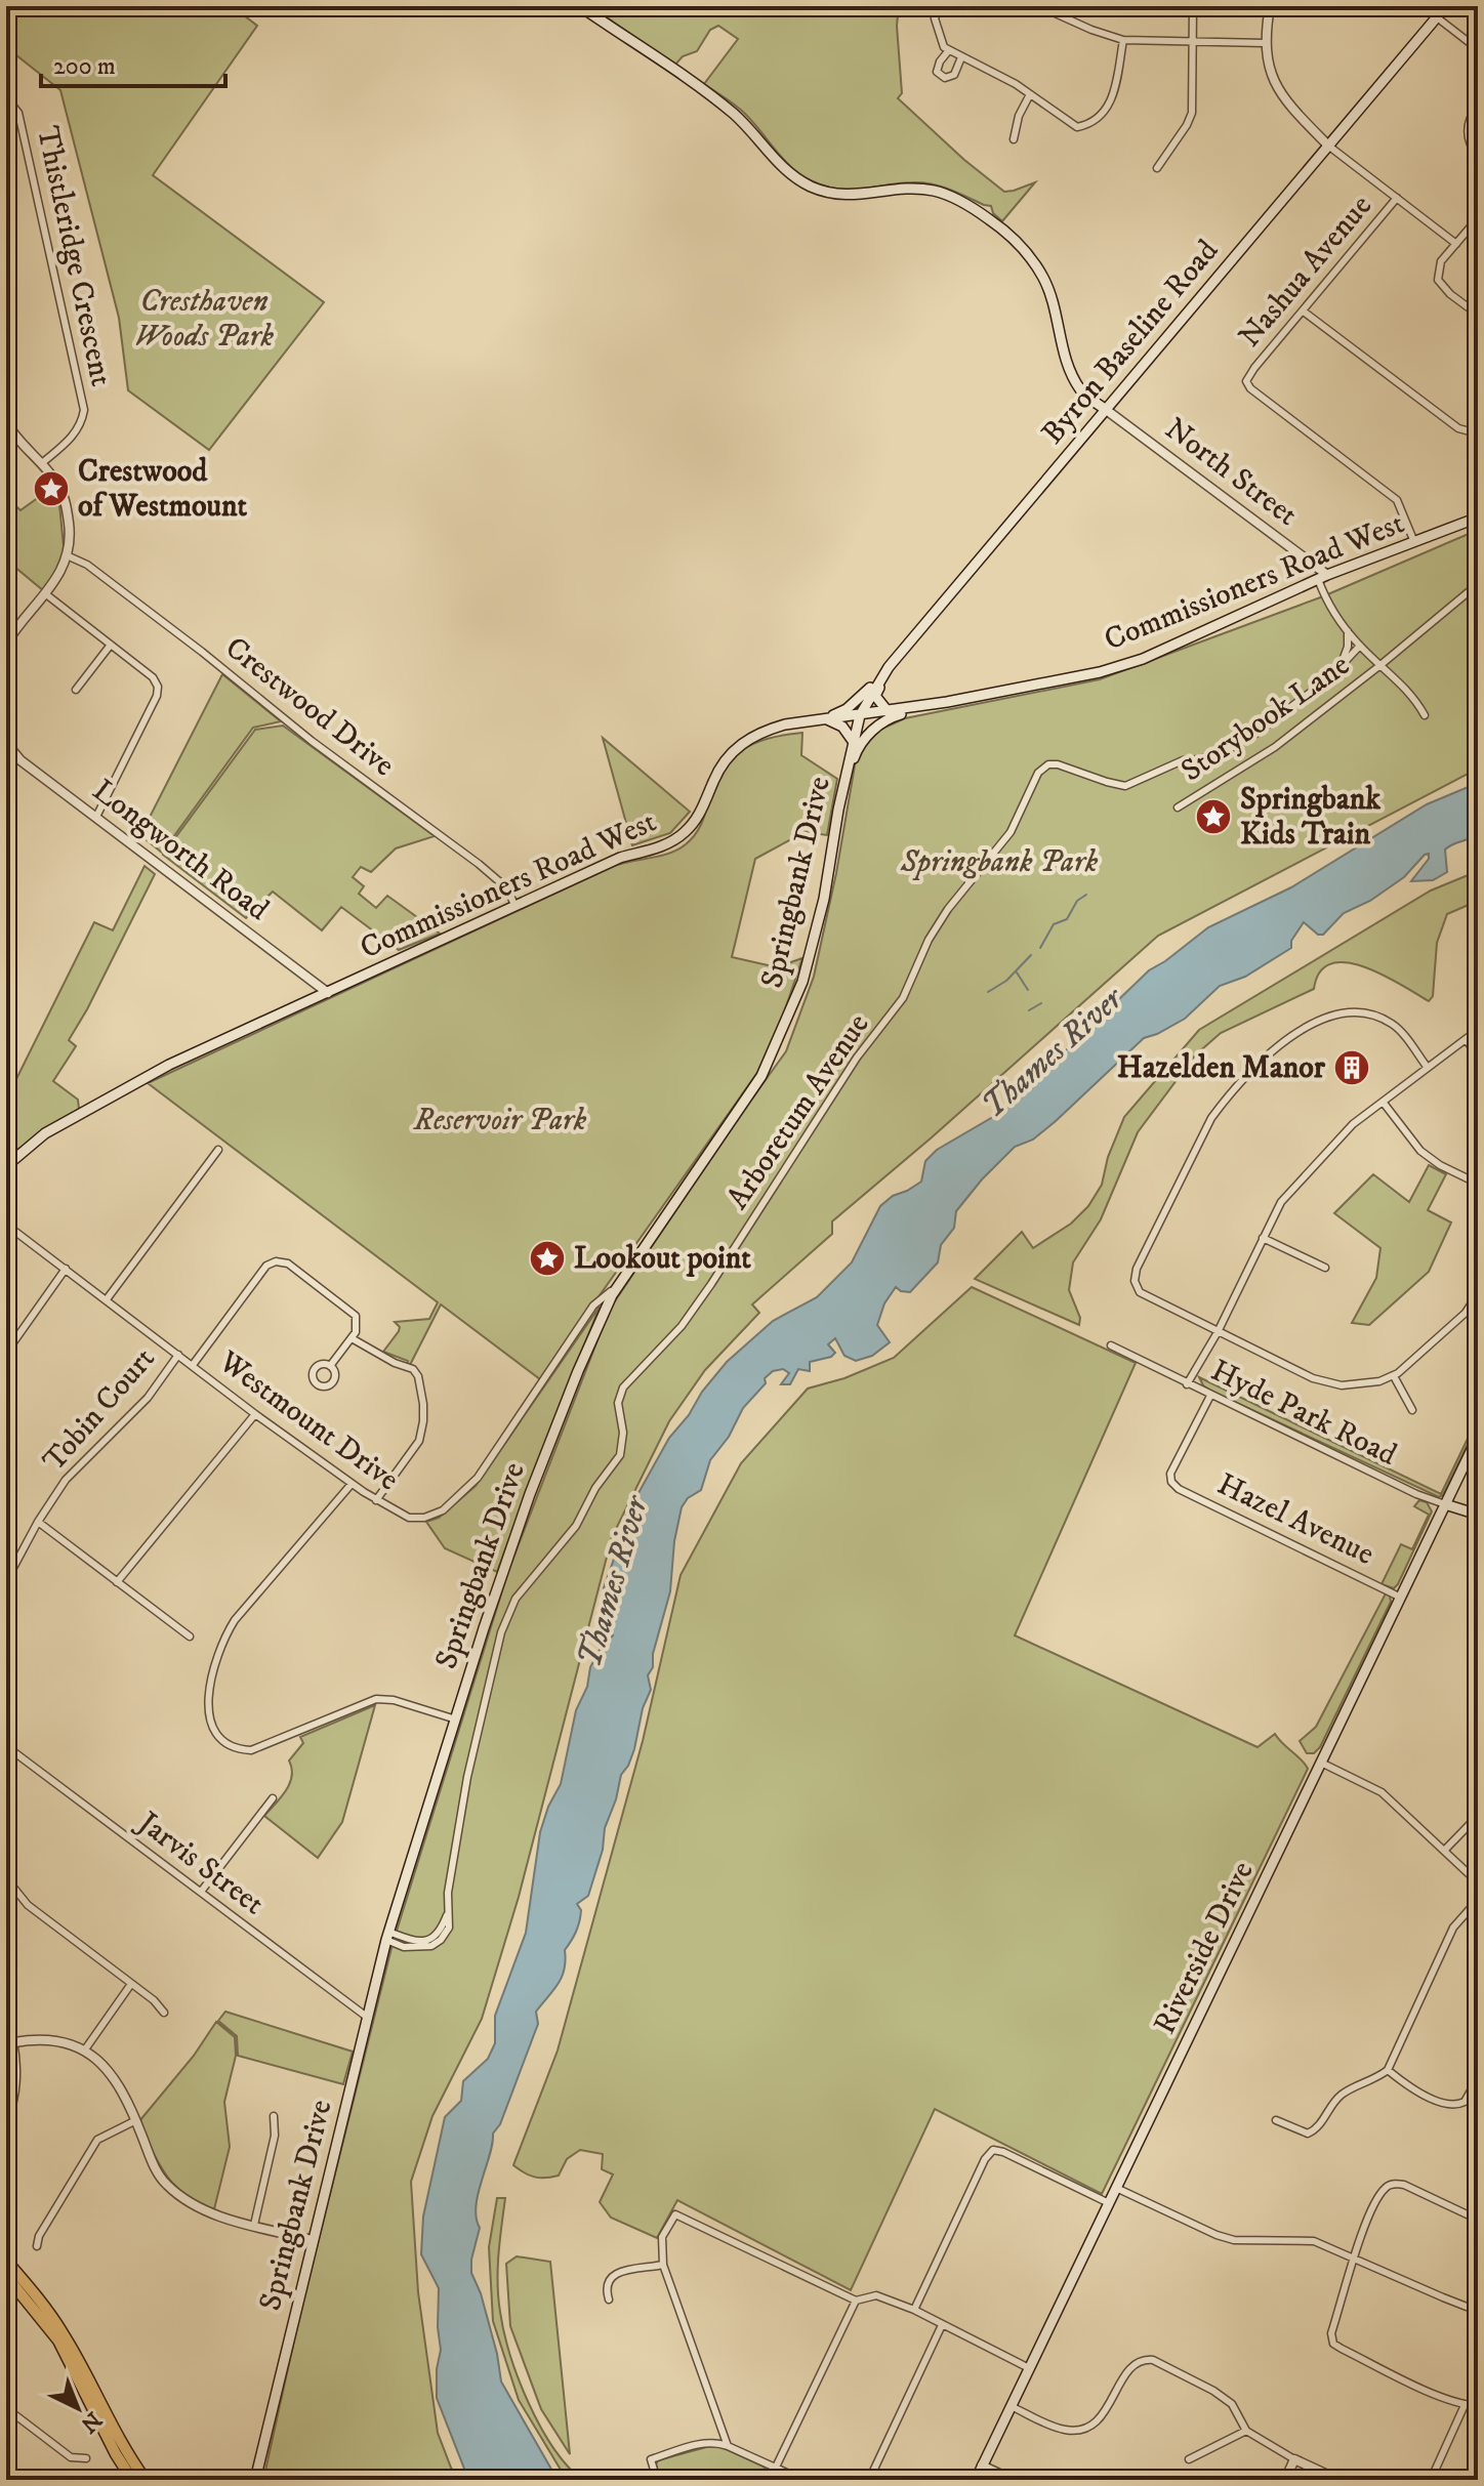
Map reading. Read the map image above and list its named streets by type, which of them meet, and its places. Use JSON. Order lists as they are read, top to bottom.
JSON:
{
  "streets": {
    "main road": [
      "Byron Baseline Road",
      "Commissioners Road West",
      "Springbank Drive",
      "Hyde Park Road",
      "Riverside Drive"
    ],
    "street": [
      "Thistleridge Crescent",
      "Nashua Avenue",
      "North Street",
      "Crestwood Drive",
      "Storybook Lane",
      "Longworth Road",
      "Arboretum Avenue",
      "Tobin Court",
      "Westmount Drive",
      "Hazel Avenue",
      "Jarvis Street"
    ]
  },
  "crossings": [
    ["Nashua Avenue", "Commissioners Road West"],
    ["Byron Baseline Road", "North Street"],
    ["Byron Baseline Road", "Commissioners Road West"],
    ["Byron Baseline Road", "Springbank Drive"],
    ["North Street", "Commissioners Road West"],
    ["Commissioners Road West", "Crestwood Drive"],
    ["Commissioners Road West", "Longworth Road"],
    ["Commissioners Road West", "Springbank Drive"],
    ["Springbank Drive", "Arboretum Avenue"],
    ["Springbank Drive", "Westmount Drive"],
    ["Springbank Drive", "Jarvis Street"],
    ["Tobin Court", "Westmount Drive"],
    ["Hyde Park Road", "Hazel Avenue"],
    ["Hyde Park Road", "Riverside Drive"],
    ["Hazel Avenue", "Riverside Drive"]
  ],
  "water": ["Thames River"],
  "parks": ["Cresthaven Woods Park", "Springbank Park", "Reservoir Park"],
  "places": {
    "place": ["Crestwood of Westmount", "Springbank Kids Train", "Lookout point"],
    "building": ["Hazelden Manor"]
  },
  "scale_bar": "200 m",
  "north": "bottom right"
}
